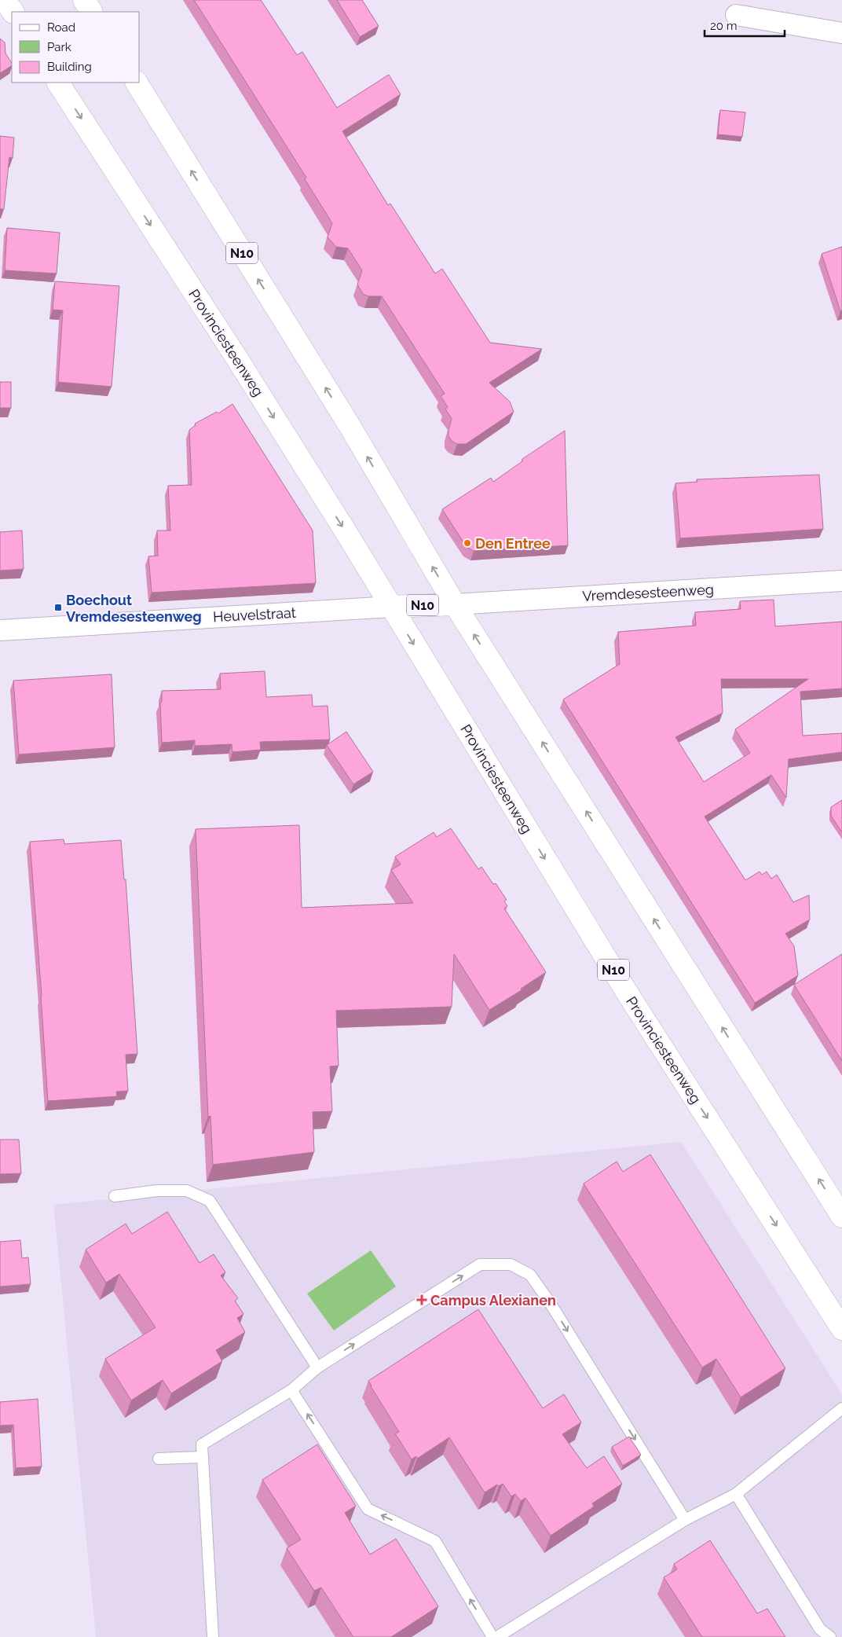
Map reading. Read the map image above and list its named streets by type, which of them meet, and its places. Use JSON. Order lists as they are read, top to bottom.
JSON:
{
  "streets": {
    "main road": ["N10", "Provinciesteenweg"],
    "street": ["Vremdesesteenweg", "Heuvelstraat"]
  },
  "crossings": [
    ["N10", "Provinciesteenweg"],
    ["N10", "Vremdesesteenweg"],
    ["N10", "Heuvelstraat"],
    ["Provinciesteenweg", "Heuvelstraat"]
  ],
  "places": {
    "other": ["Den Entree"],
    "transit": ["Boechout Vremdesesteenweg"],
    "health": ["Campus Alexianen"]
  },
  "legend": ["Road", "Park", "Building"],
  "scale_bar": "20 m"
}
